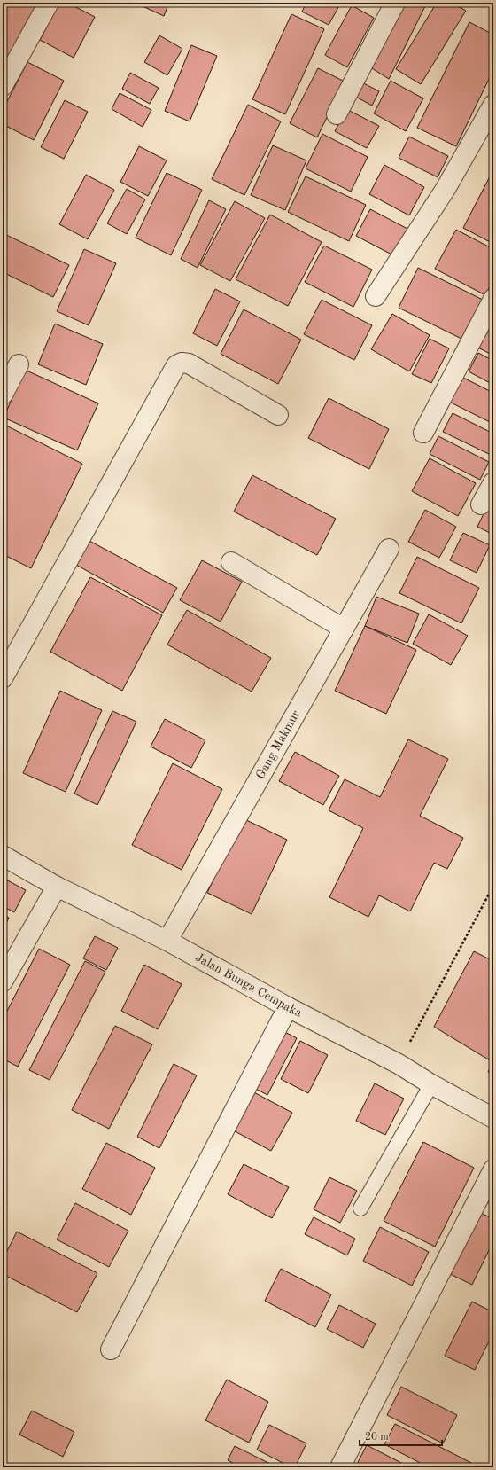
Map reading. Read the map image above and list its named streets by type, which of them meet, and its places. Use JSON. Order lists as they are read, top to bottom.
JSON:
{
  "streets": {
    "street": ["Gang Makmur", "Jalan Bunga Cempaka"]
  },
  "crossings": [
    ["Gang Makmur", "Jalan Bunga Cempaka"]
  ],
  "scale_bar": "20 m"
}
